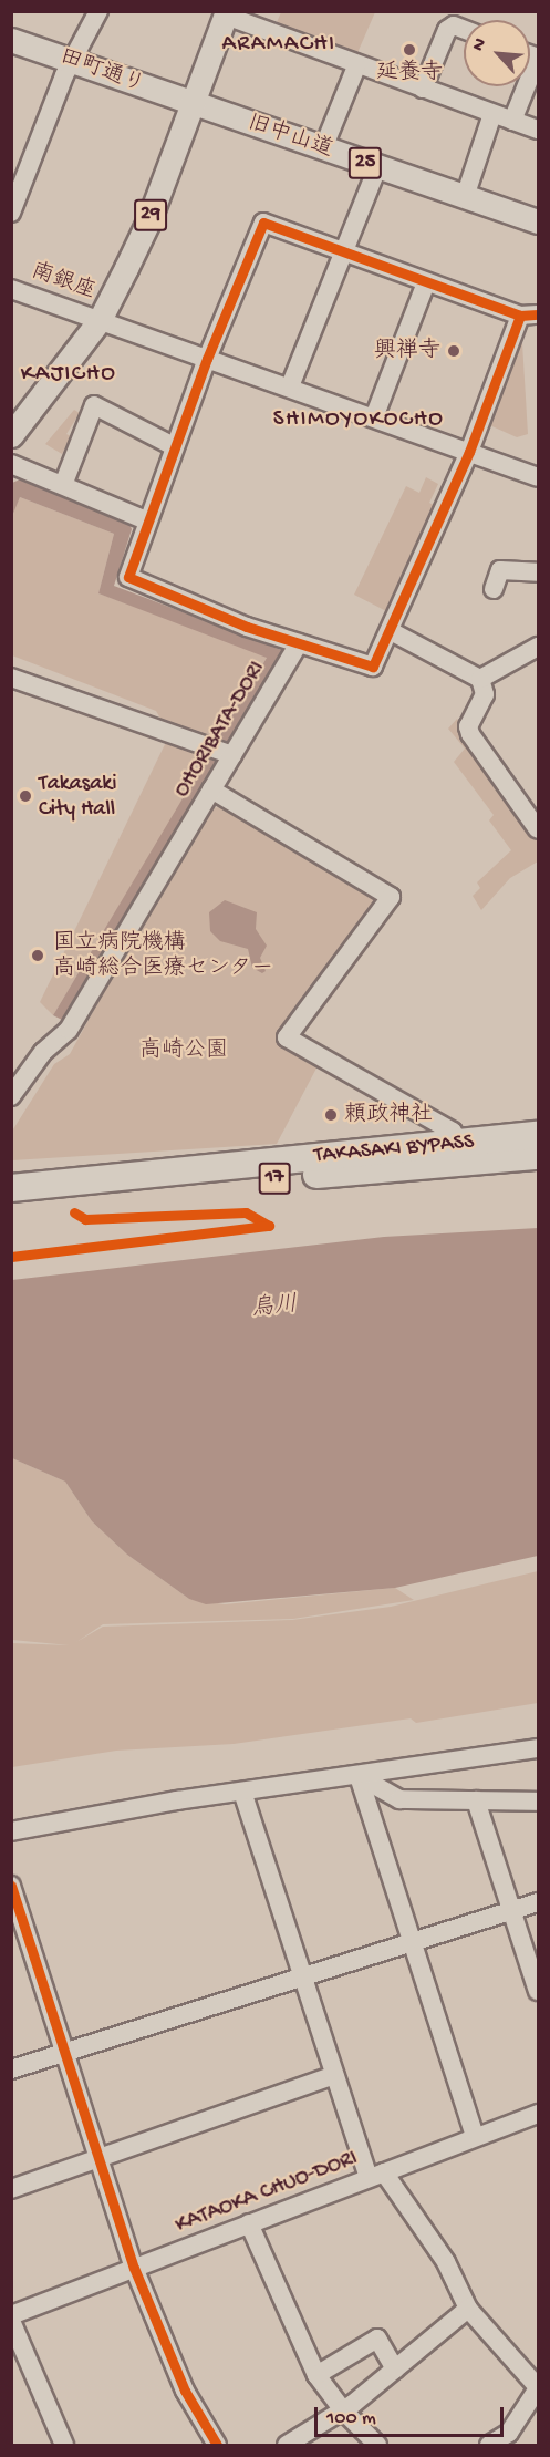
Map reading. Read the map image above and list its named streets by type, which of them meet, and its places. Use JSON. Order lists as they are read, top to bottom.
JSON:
{
  "streets": {
    "highway": ["TAKASAKI BYPASS", "17"],
    "main road": [
      "田町通り",
      "旧中山道",
      "25",
      "29"
    ],
    "street": ["南銀座", "OHORIBATA-DORI", "KATAOKA CHUO-DORI"]
  },
  "crossings": [
    ["田町通り", "旧中山道"],
    ["田町通り", "29"],
    ["旧中山道", "29"],
    ["29", "南銀座"],
    ["TAKASAKI BYPASS", "17"]
  ],
  "districts": ["ARAMACHI", "KAJICHO", "SHIMOYOKOCHO"],
  "water": ["烏川"],
  "parks": ["高崎公園"],
  "places": [
    "延養寺",
    "興禅寺",
    "Takasaki City Hall",
    "国立病院機構 高崎総合医療センター",
    "頼政神社"
  ],
  "scale_bar": "100 m",
  "north": "top left"
}
